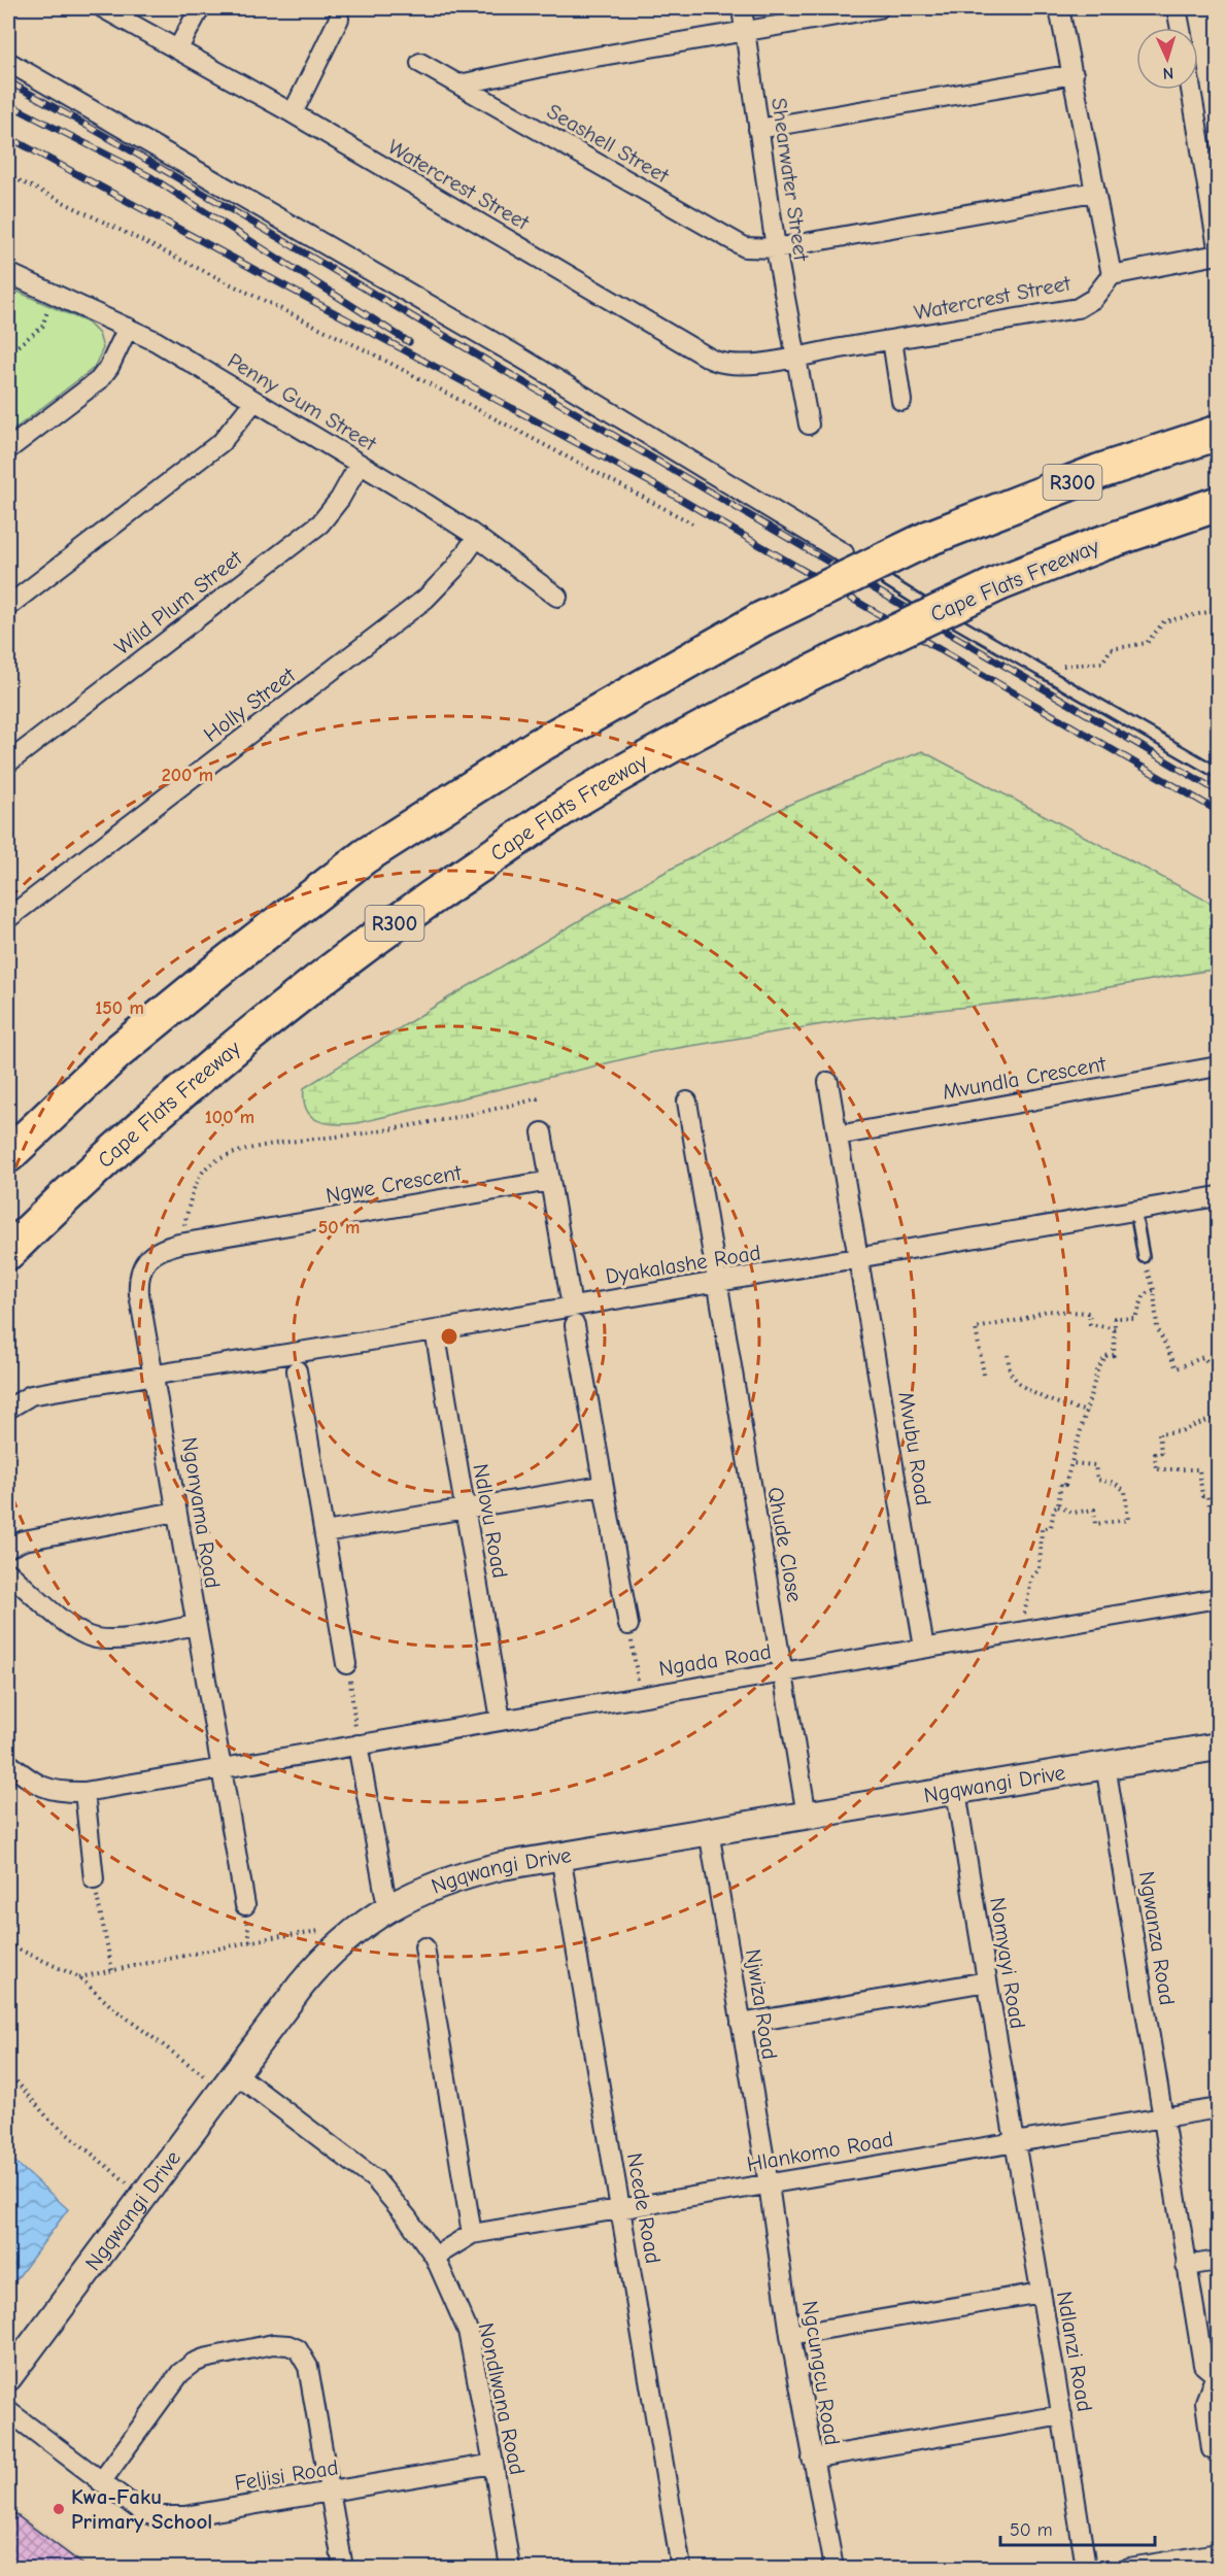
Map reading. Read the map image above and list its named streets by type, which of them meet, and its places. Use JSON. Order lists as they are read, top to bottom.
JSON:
{
  "streets": {
    "highway": ["R300", "Cape Flats Freeway"],
    "street": [
      "Seashell Street",
      "Shearwater Street",
      "Watercrest Street",
      "Penny Gum Street",
      "Wild Plum Street",
      "Holly Street",
      "Mvundla Crescent",
      "Ngwe Crescent",
      "Dyakalashe Road",
      "Mvubu Road",
      "Ngonyama Road",
      "Ndlovu Road",
      "Qhude Close",
      "Ngada Road",
      "Ngqwangi Drive",
      "Ngwanza Road",
      "Nomyayi Road",
      "Njwiza Road",
      "Hlankomo Road",
      "Ncede Road",
      "Ndlanzi Road",
      "Ngcungcu Road",
      "Nondlwana Road",
      "Feljisi Road"
    ]
  },
  "crossings": [
    ["Seashell Street", "Shearwater Street"],
    ["Shearwater Street", "Watercrest Street"],
    ["Penny Gum Street", "Wild Plum Street"],
    ["Penny Gum Street", "Holly Street"],
    ["Ngwe Crescent", "Ngonyama Road"],
    ["Dyakalashe Road", "Mvubu Road"],
    ["Dyakalashe Road", "Ngonyama Road"],
    ["Dyakalashe Road", "Ndlovu Road"],
    ["Dyakalashe Road", "Qhude Close"],
    ["Mvubu Road", "Ngada Road"],
    ["Ngonyama Road", "Ngada Road"],
    ["Ndlovu Road", "Ngada Road"],
    ["Qhude Close", "Ngada Road"],
    ["Qhude Close", "Ngqwangi Drive"],
    ["Ngqwangi Drive", "Ngwanza Road"],
    ["Ngqwangi Drive", "Nomyayi Road"],
    ["Ngqwangi Drive", "Njwiza Road"],
    ["Ngqwangi Drive", "Ncede Road"],
    ["Ngqwangi Drive", "Nondlwana Road"],
    ["Ngwanza Road", "Hlankomo Road"],
    ["Nomyayi Road", "Hlankomo Road"],
    ["Nomyayi Road", "Ndlanzi Road"],
    ["Njwiza Road", "Hlankomo Road"],
    ["Njwiza Road", "Ngcungcu Road"],
    ["Hlankomo Road", "Ncede Road"],
    ["Hlankomo Road", "Ndlanzi Road"],
    ["Hlankomo Road", "Ngcungcu Road"],
    ["Hlankomo Road", "Nondlwana Road"],
    ["Nondlwana Road", "Feljisi Road"]
  ],
  "places": ["Kwa-Faku Primary School"],
  "scale_bar": "50 m",
  "north": "bottom",
  "rings": [
    "200 m",
    "150 m",
    "100 m",
    "50 m"
  ]
}
